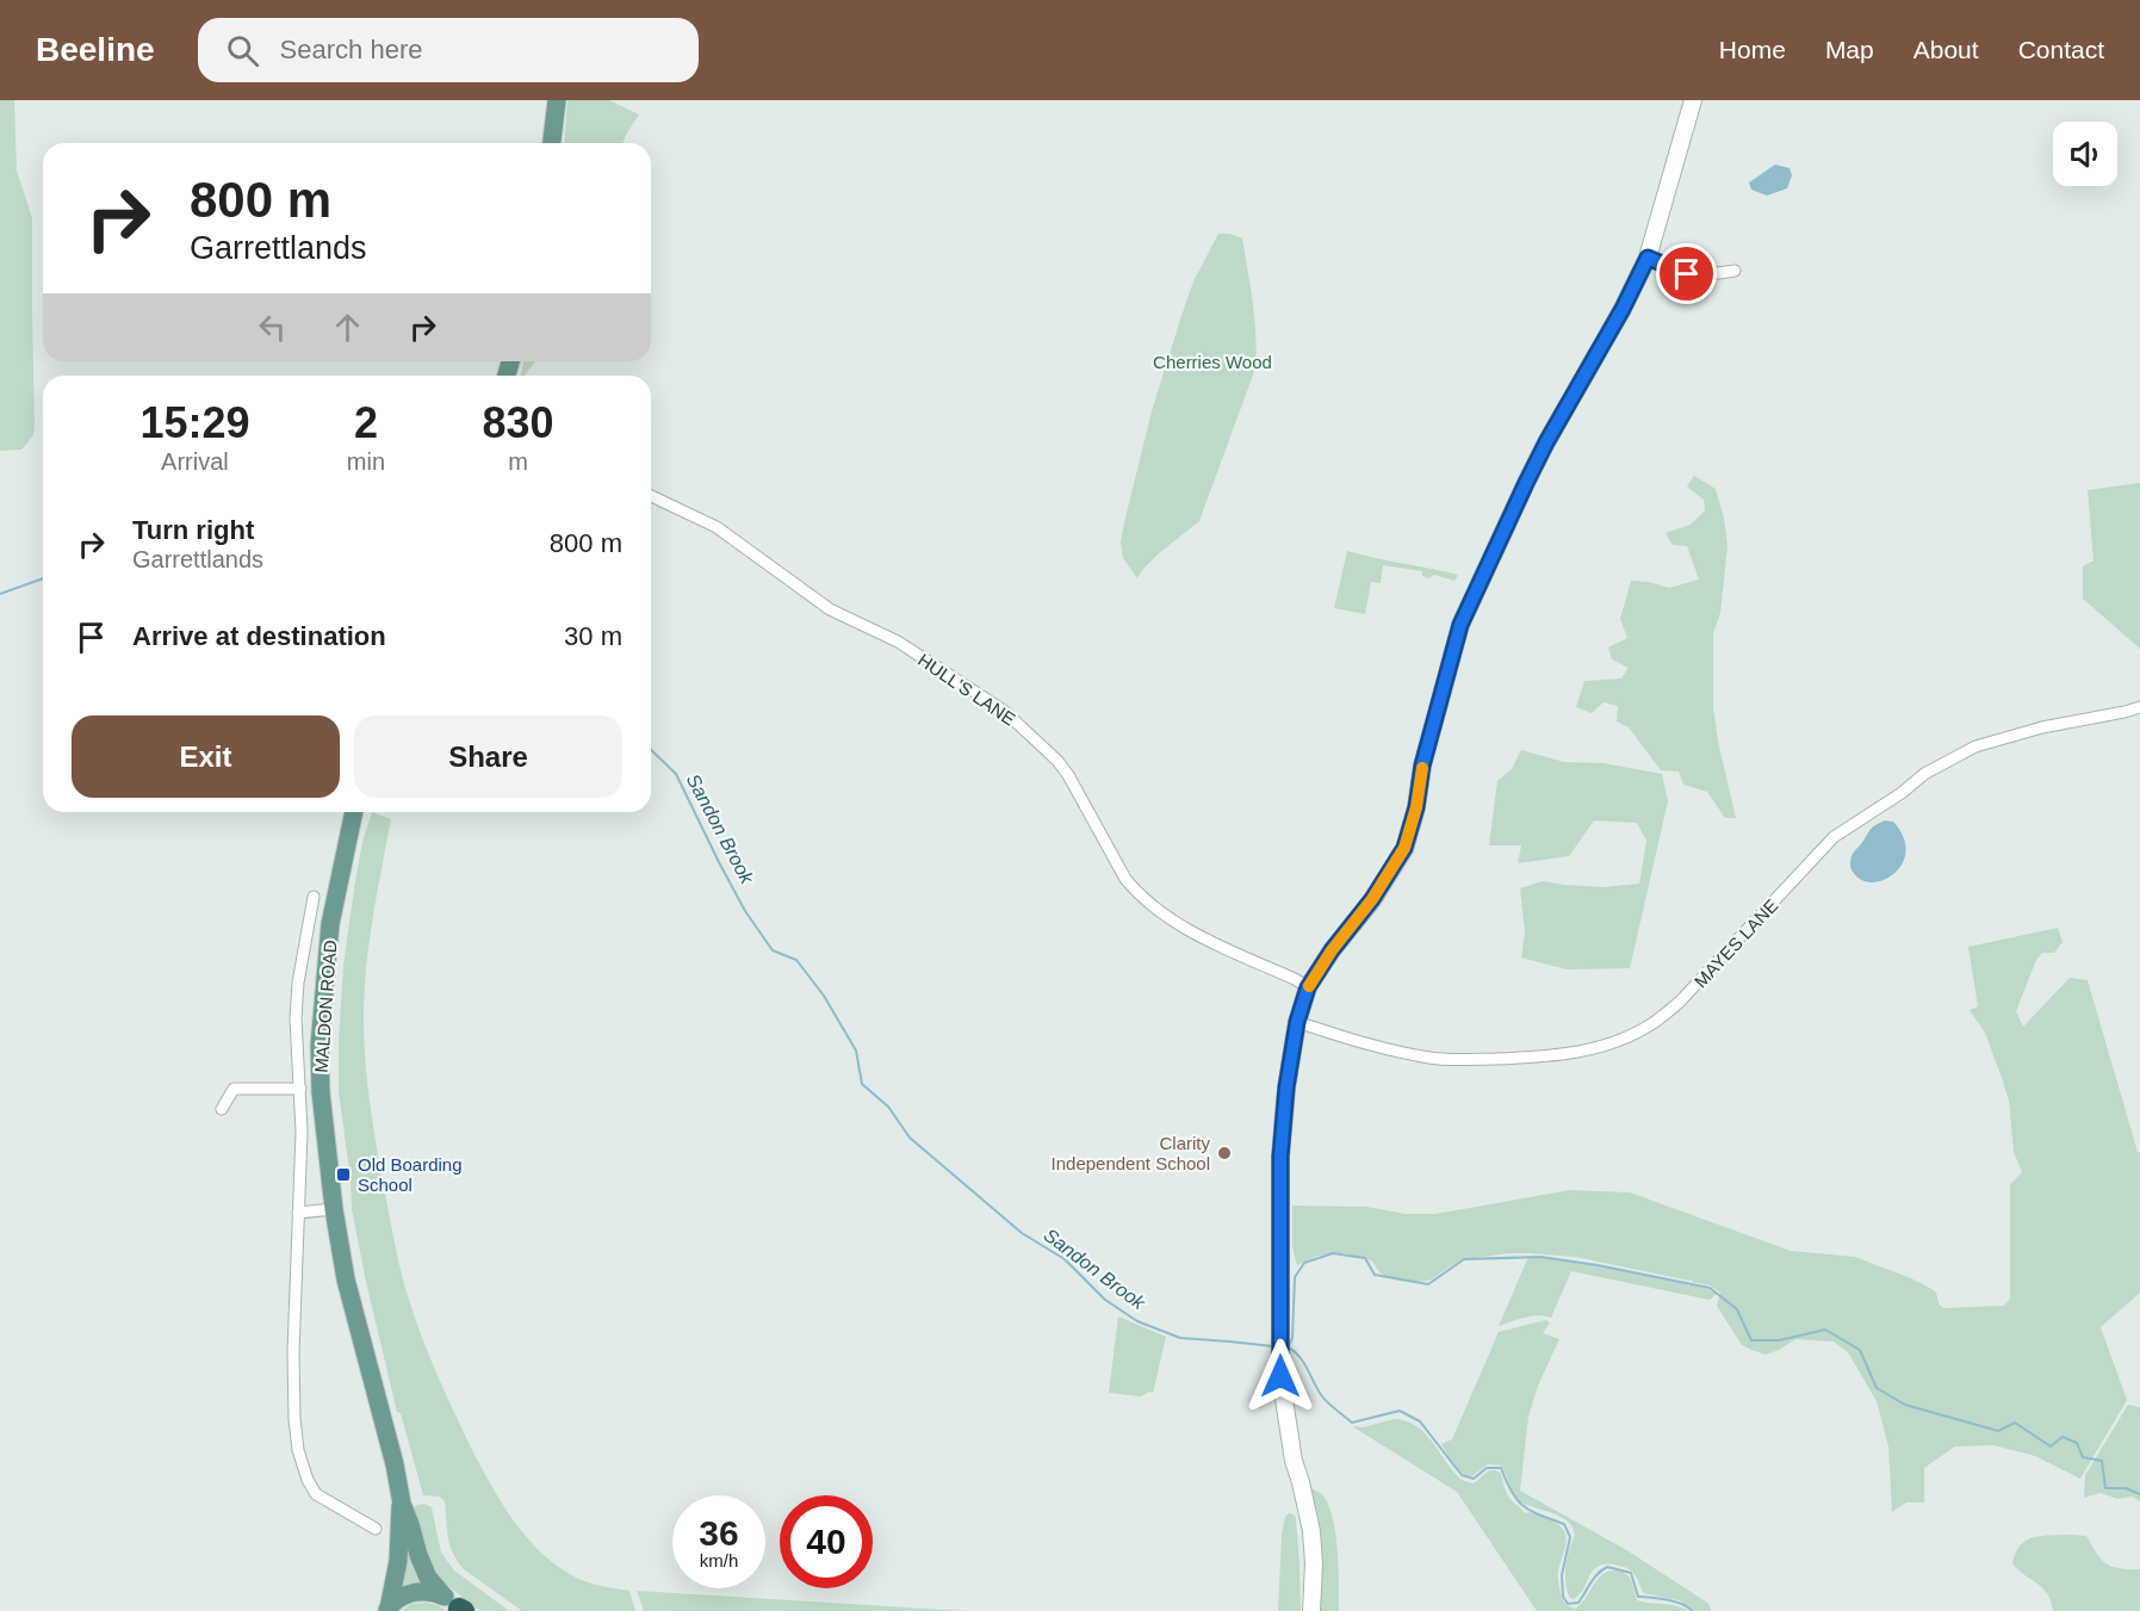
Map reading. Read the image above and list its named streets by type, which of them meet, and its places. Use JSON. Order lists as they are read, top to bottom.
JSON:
{
  "streets": {
    "main road": ["MALDON ROAD"],
    "street": ["HULL'S LANE", "MAYES LANE"]
  },
  "water": ["Sandon Brook"],
  "parks": ["Cherries Wood"],
  "places": {
    "other": ["Clarity Independent School"],
    "transit": ["Old Boarding School"]
  },
  "page": {
    "header": "Beeline",
    "search": "Search here",
    "nav": [
      "Home",
      "Map",
      "About",
      "Contact"
    ],
    "turn": ["800 m", "Garrettlands"],
    "eta": [
      "15:29",
      "Arrival",
      "2",
      "min",
      "830",
      "m"
    ],
    "list": [
      {
        "name": "Turn right",
        "note": "Garrettlands",
        "value": "800 m"
      },
      {
        "name": "Arrive at destination",
        "value": "30 m"
      }
    ],
    "buttons": ["Exit", "Share"],
    "speed": "36 km/h",
    "limit": "40"
  }
}
